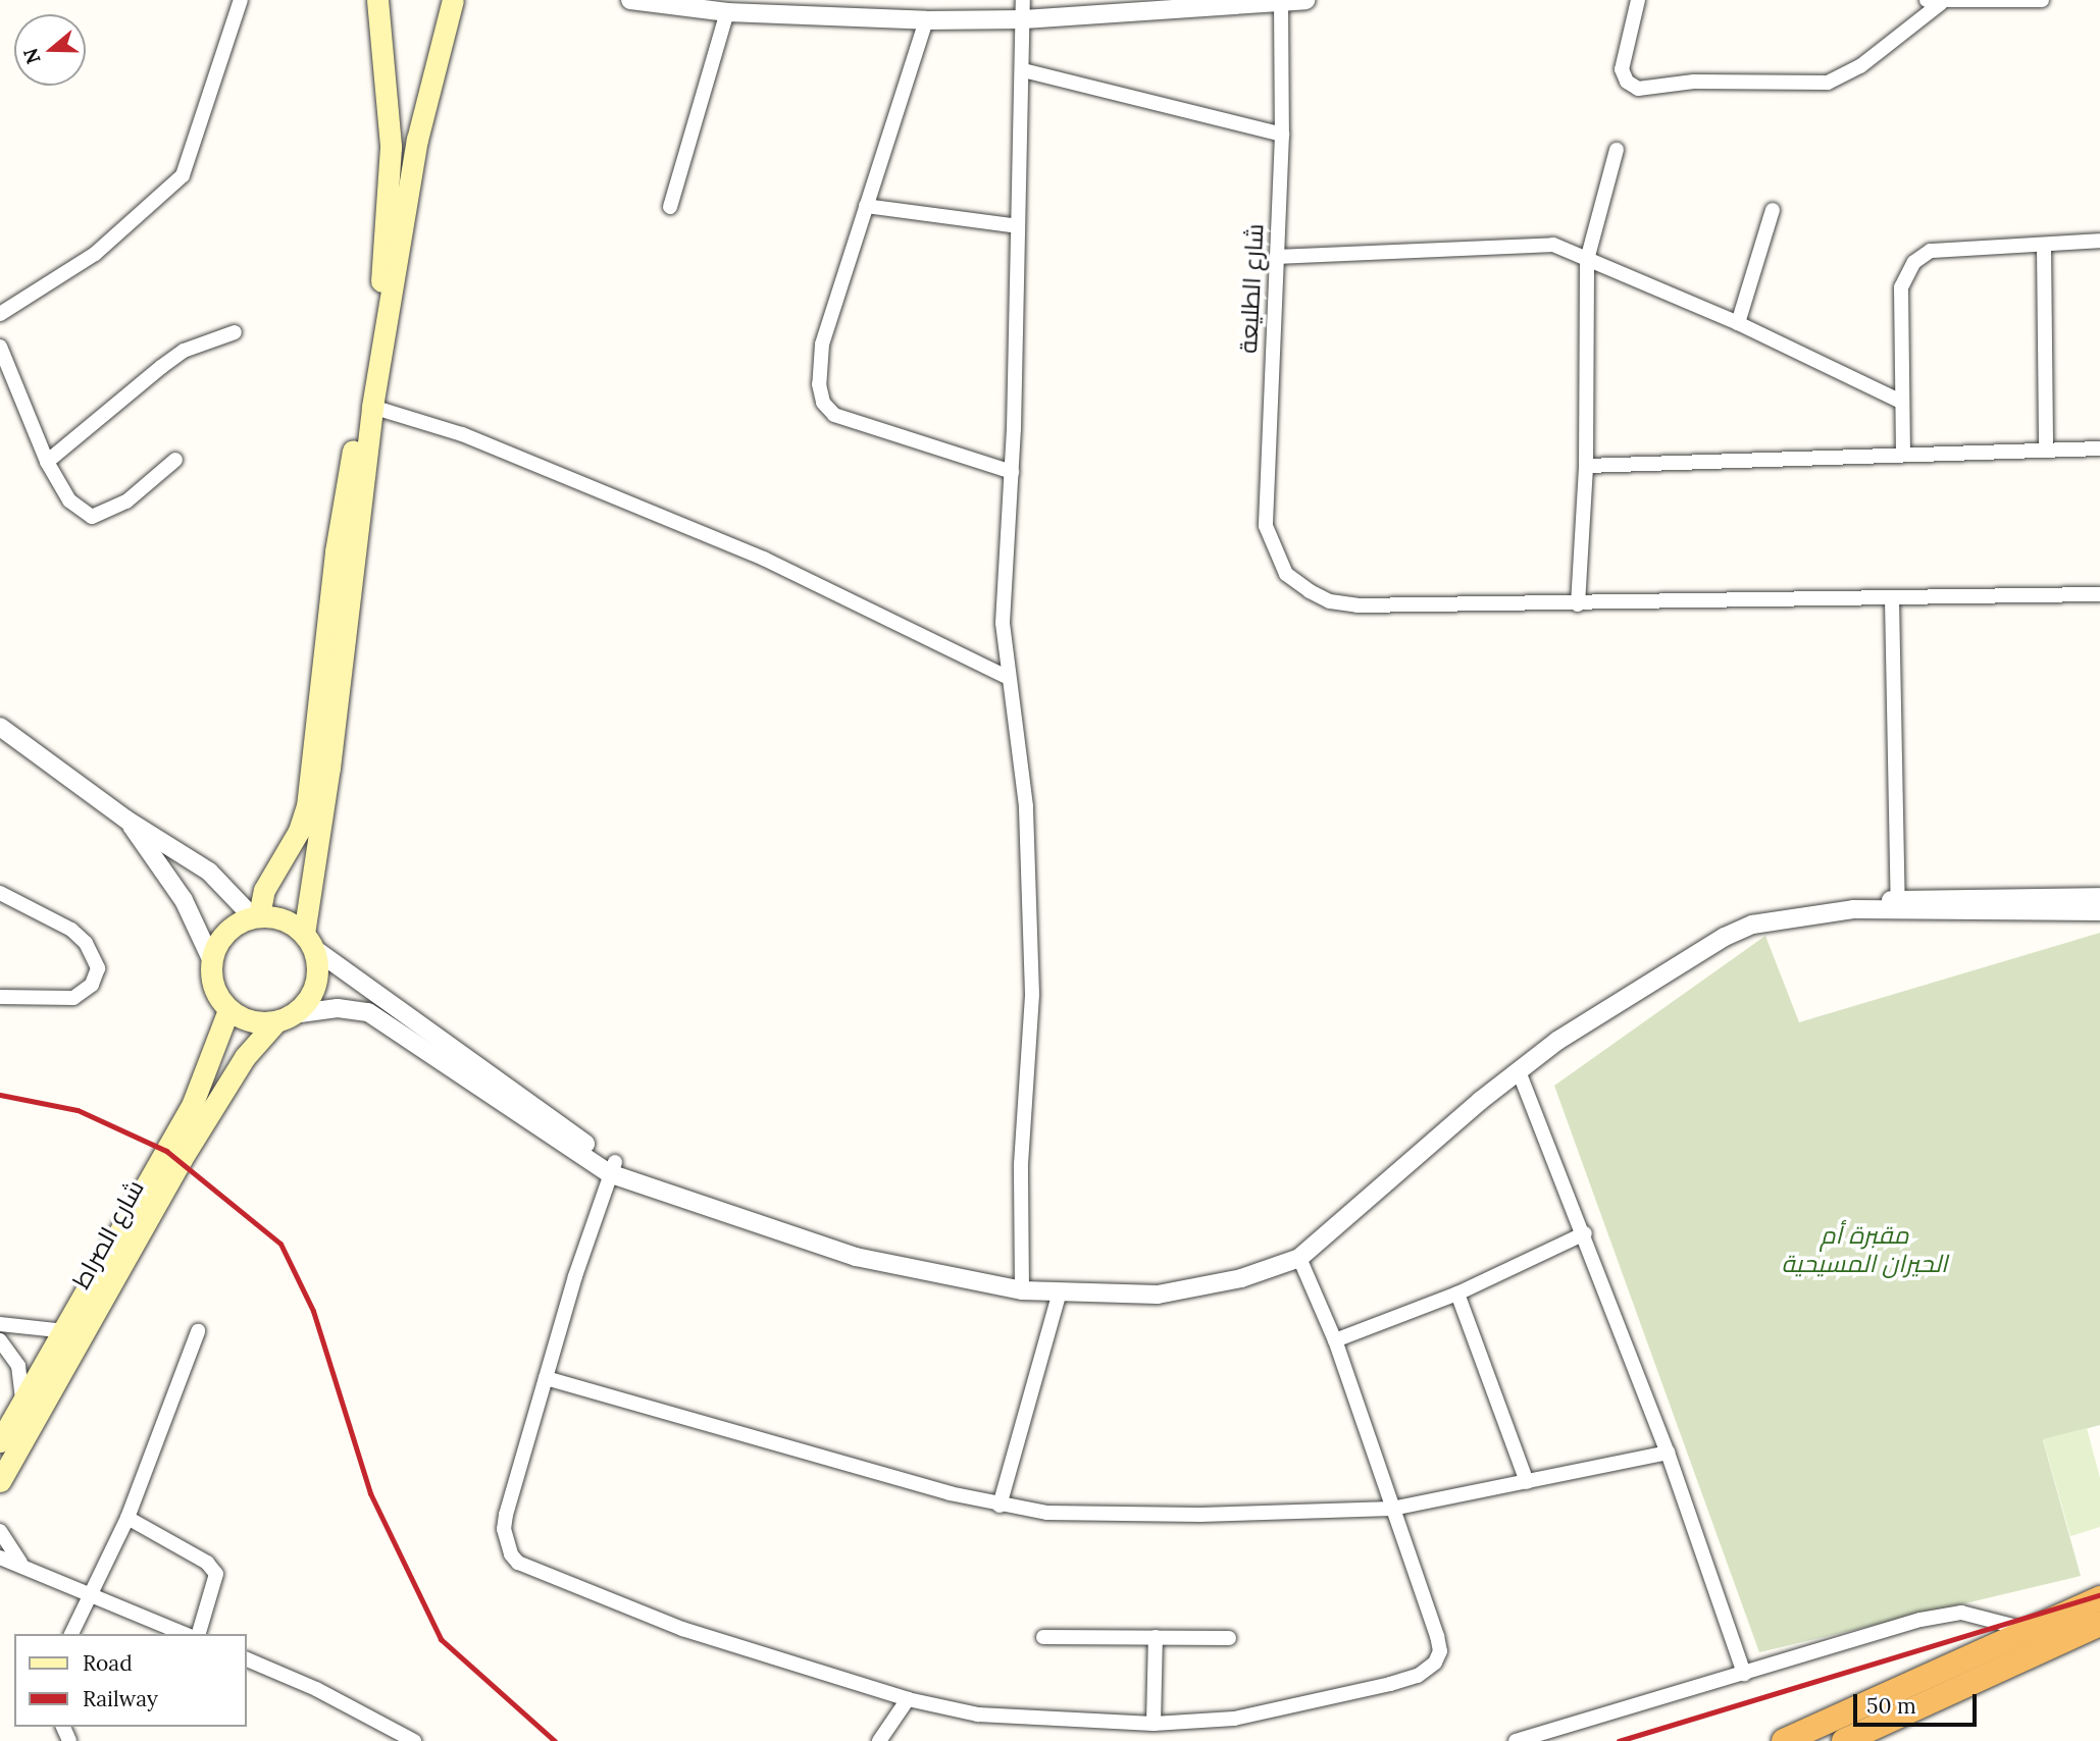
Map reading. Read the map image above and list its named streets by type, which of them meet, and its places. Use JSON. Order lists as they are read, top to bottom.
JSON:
{
  "streets": {
    "main road": ["شارع الصراط"],
    "street": ["شارع الطليعة"]
  },
  "parks": ["مقبرة أم الحيران المسيحية"],
  "legend": ["Road", "Railway"],
  "scale_bar": "50 m",
  "north": "left"
}
